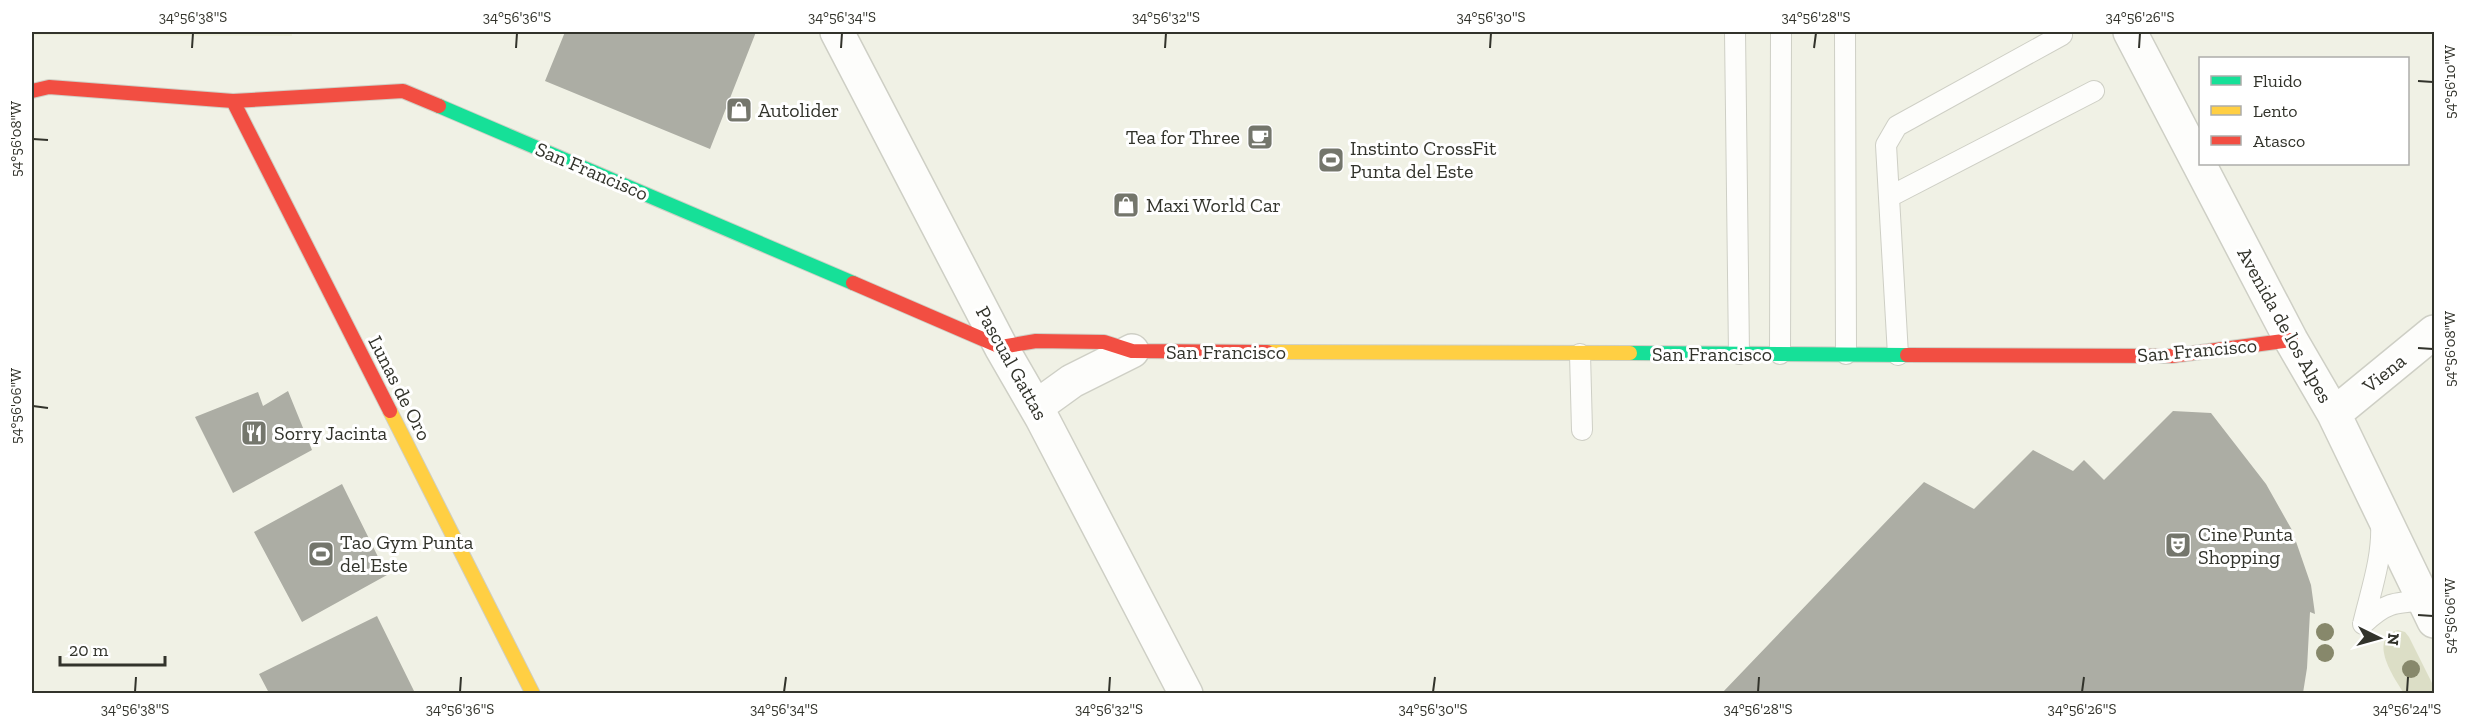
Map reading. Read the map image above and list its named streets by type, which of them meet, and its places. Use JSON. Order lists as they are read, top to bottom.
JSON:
{
  "streets": {
    "street": [
      "San Francisco",
      "Avenida de los Alpes",
      "Pascual Gattas",
      "Viena",
      "Lunas de Oro"
    ]
  },
  "crossings": [
    ["San Francisco", "Avenida de los Alpes"],
    ["San Francisco", "Pascual Gattas"],
    ["San Francisco", "Lunas de Oro"],
    ["Avenida de los Alpes", "Viena"]
  ],
  "places": {
    "shop": ["Autolider", "Maxi World Car"],
    "cafe": ["Tea for Three"],
    "sports": ["Instinto CrossFit Punta del Este", "Tao Gym Punta del Este"],
    "restaurant": ["Sorry Jacinta"],
    "theatre": ["Cine Punta Shopping"]
  },
  "legend": ["Fluido", "Lento", "Atasco"],
  "scale_bar": "20 m",
  "north": "right",
  "coordinates": [
    "34°56'38\"S",
    "34°56'36\"S",
    "34°56'34\"S",
    "34°56'32\"S",
    "34°56'30\"S",
    "34°56'28\"S",
    "34°56'26\"S",
    "54°56'10\"W",
    "54°56'08\"W",
    "54°56'06\"W",
    "34°56'24\"S"
  ]
}
